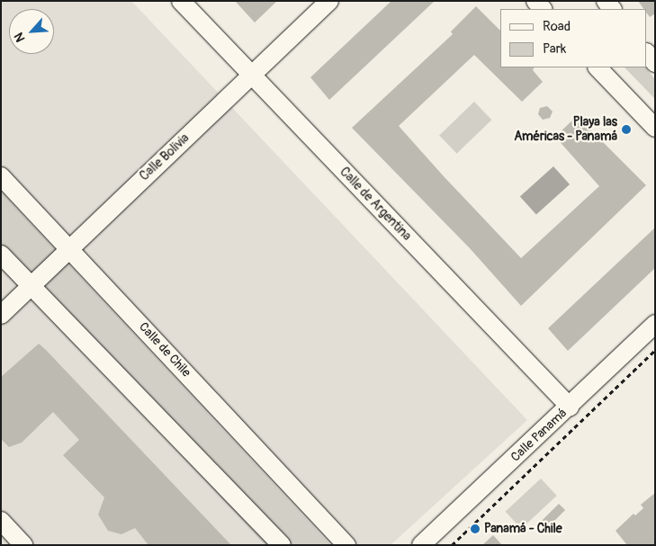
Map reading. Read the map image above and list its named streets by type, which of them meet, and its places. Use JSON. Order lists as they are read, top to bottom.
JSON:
{
  "streets": {
    "street": [
      "Calle Bolivia",
      "Calle de Argentina",
      "Calle de Chile",
      "Calle Panamá"
    ]
  },
  "crossings": [
    ["Calle Bolivia", "Calle de Argentina"],
    ["Calle Bolivia", "Calle de Chile"],
    ["Calle de Argentina", "Calle Panamá"]
  ],
  "places": ["Playa las Américas - Panamá", "Panamá - Chile"],
  "legend": ["Road", "Park"],
  "north": "bottom left"
}
